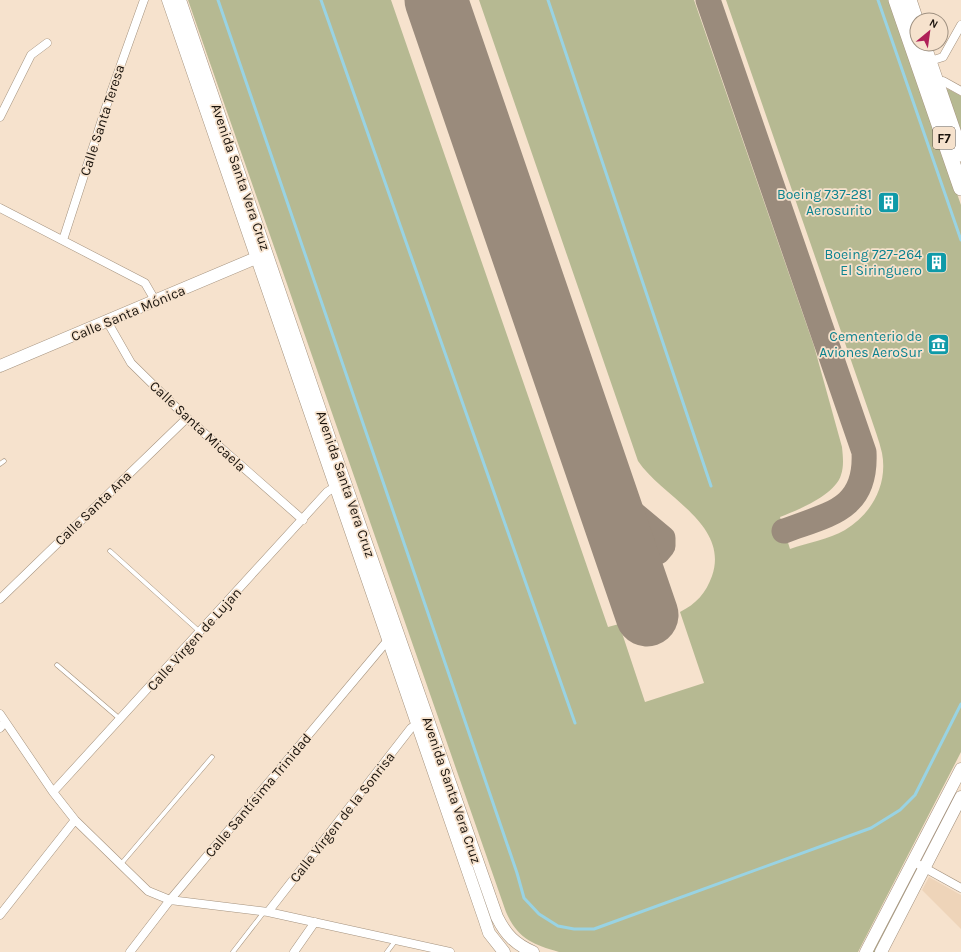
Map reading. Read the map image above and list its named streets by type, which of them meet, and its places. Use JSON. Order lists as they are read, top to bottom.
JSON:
{
  "streets": {
    "highway": ["F7"],
    "main road": ["Avenida Santa Vera Cruz", "Calle Santa Mónica"],
    "street": [
      "Calle Santa Teresa",
      "Calle Santa Micaela",
      "Calle Santa Ana",
      "Calle Virgen de Lujan",
      "Calle Santísima Trinidad",
      "Calle Virgen de la Sonrisa"
    ]
  },
  "crossings": [
    ["Avenida Santa Vera Cruz", "Calle Santa Mónica"],
    ["Avenida Santa Vera Cruz", "Calle Virgen de Lujan"],
    ["Avenida Santa Vera Cruz", "Calle Santísima Trinidad"],
    ["Avenida Santa Vera Cruz", "Calle Virgen de la Sonrisa"],
    ["Calle Santa Mónica", "Calle Santa Micaela"],
    ["Calle Santa Micaela", "Calle Santa Ana"],
    ["Calle Santa Micaela", "Calle Virgen de Lujan"]
  ],
  "places": {
    "building": ["Boeing 737-281 Aerosurito", "Boeing 727-264 El Siringuero"],
    "museum": ["Cementerio de Aviones AeroSur"]
  },
  "north": "top right"
}
